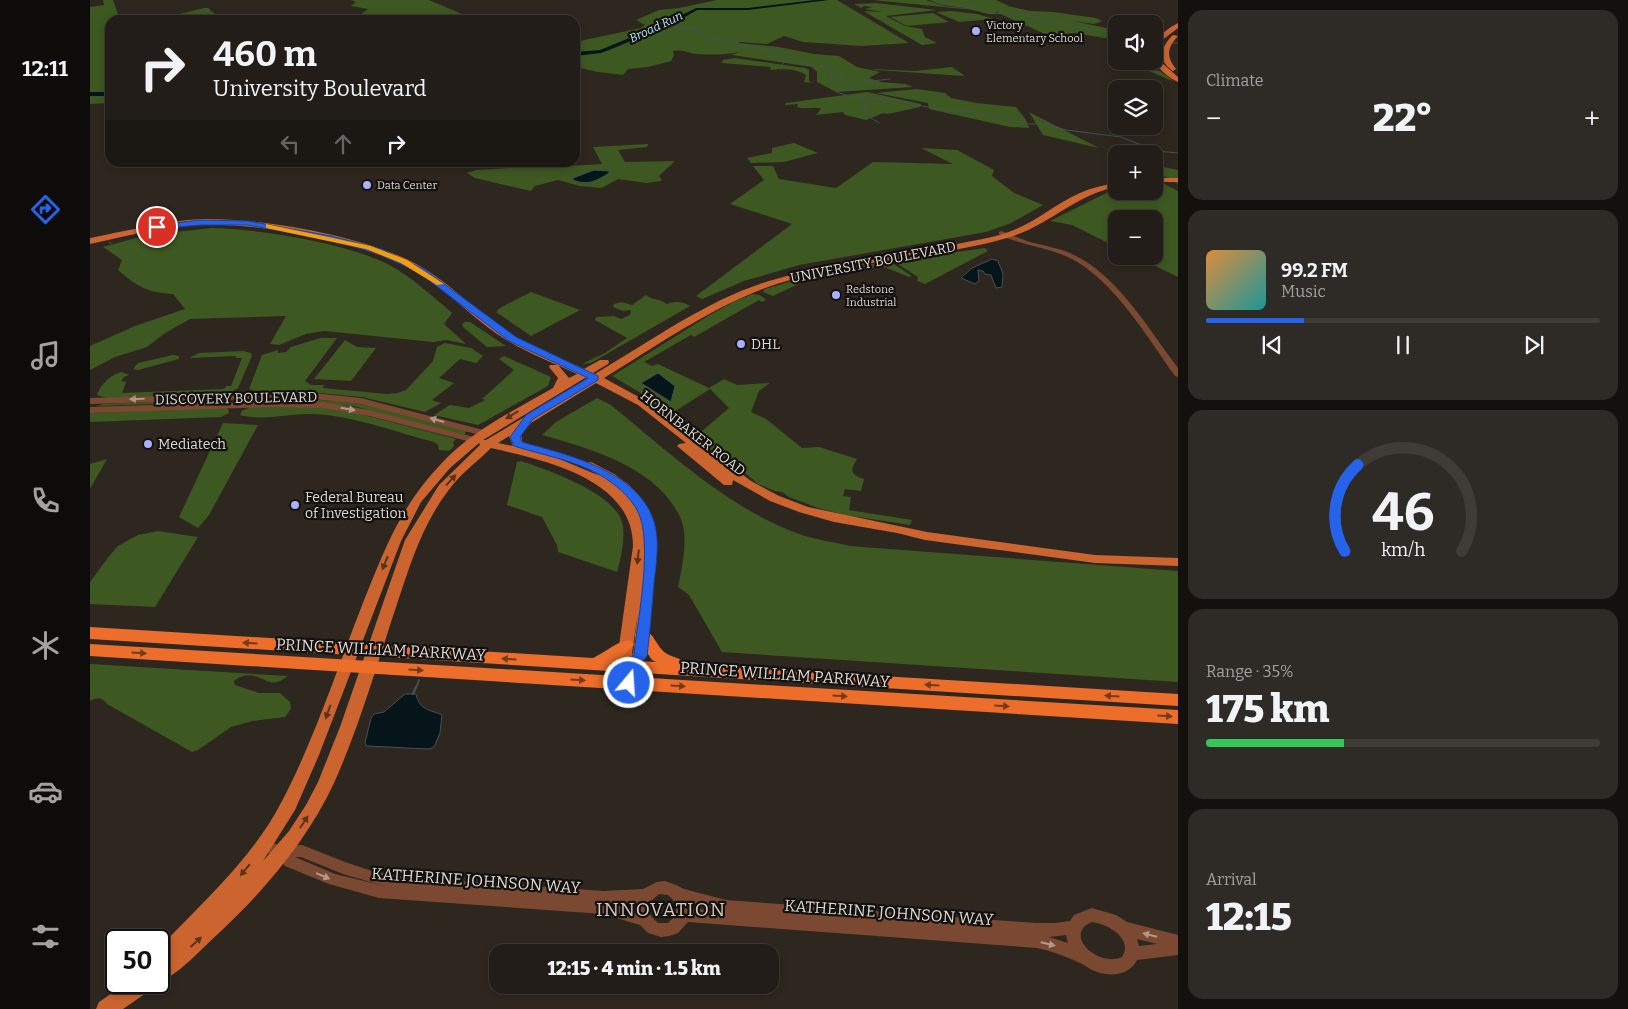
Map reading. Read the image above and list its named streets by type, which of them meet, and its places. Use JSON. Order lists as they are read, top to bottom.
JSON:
{
  "streets": {
    "highway": ["PRINCE WILLIAM PARKWAY"],
    "main road": ["UNIVERSITY BOULEVARD", "DISCOVERY BOULEVARD", "HORNBAKER ROAD"],
    "street": ["KATHERINE JOHNSON WAY"]
  },
  "crossings": [
    ["UNIVERSITY BOULEVARD", "DISCOVERY BOULEVARD"],
    ["UNIVERSITY BOULEVARD", "HORNBAKER ROAD"],
    ["UNIVERSITY BOULEVARD", "PRINCE WILLIAM PARKWAY"],
    ["UNIVERSITY BOULEVARD", "KATHERINE JOHNSON WAY"],
    ["DISCOVERY BOULEVARD", "PRINCE WILLIAM PARKWAY"]
  ],
  "districts": ["INNOVATION"],
  "water": ["Broad Run"],
  "places": [
    "Victory Elementary School",
    "Data Center",
    "Redstone Industrial",
    "DHL",
    "Mediatech",
    "Federal Bureau of Investigation"
  ],
  "page": {
    "tabs": "12:11",
    "tile": [
      "Climate",
      ["Range · 35%", "175 km"],
      ["Arrival", "12:15"]
    ],
    "map_buttons": ["+", "−"],
    "turn": ["460 m", "University Boulevard"],
    "heat": ["−", "22°", "+"],
    "song": ["99.2 FM", "Music"],
    "limit": "50",
    "trip": "12:15 · 4 min · 1.5 km",
    "gauge": ["46", "km/h"]
  }
}
